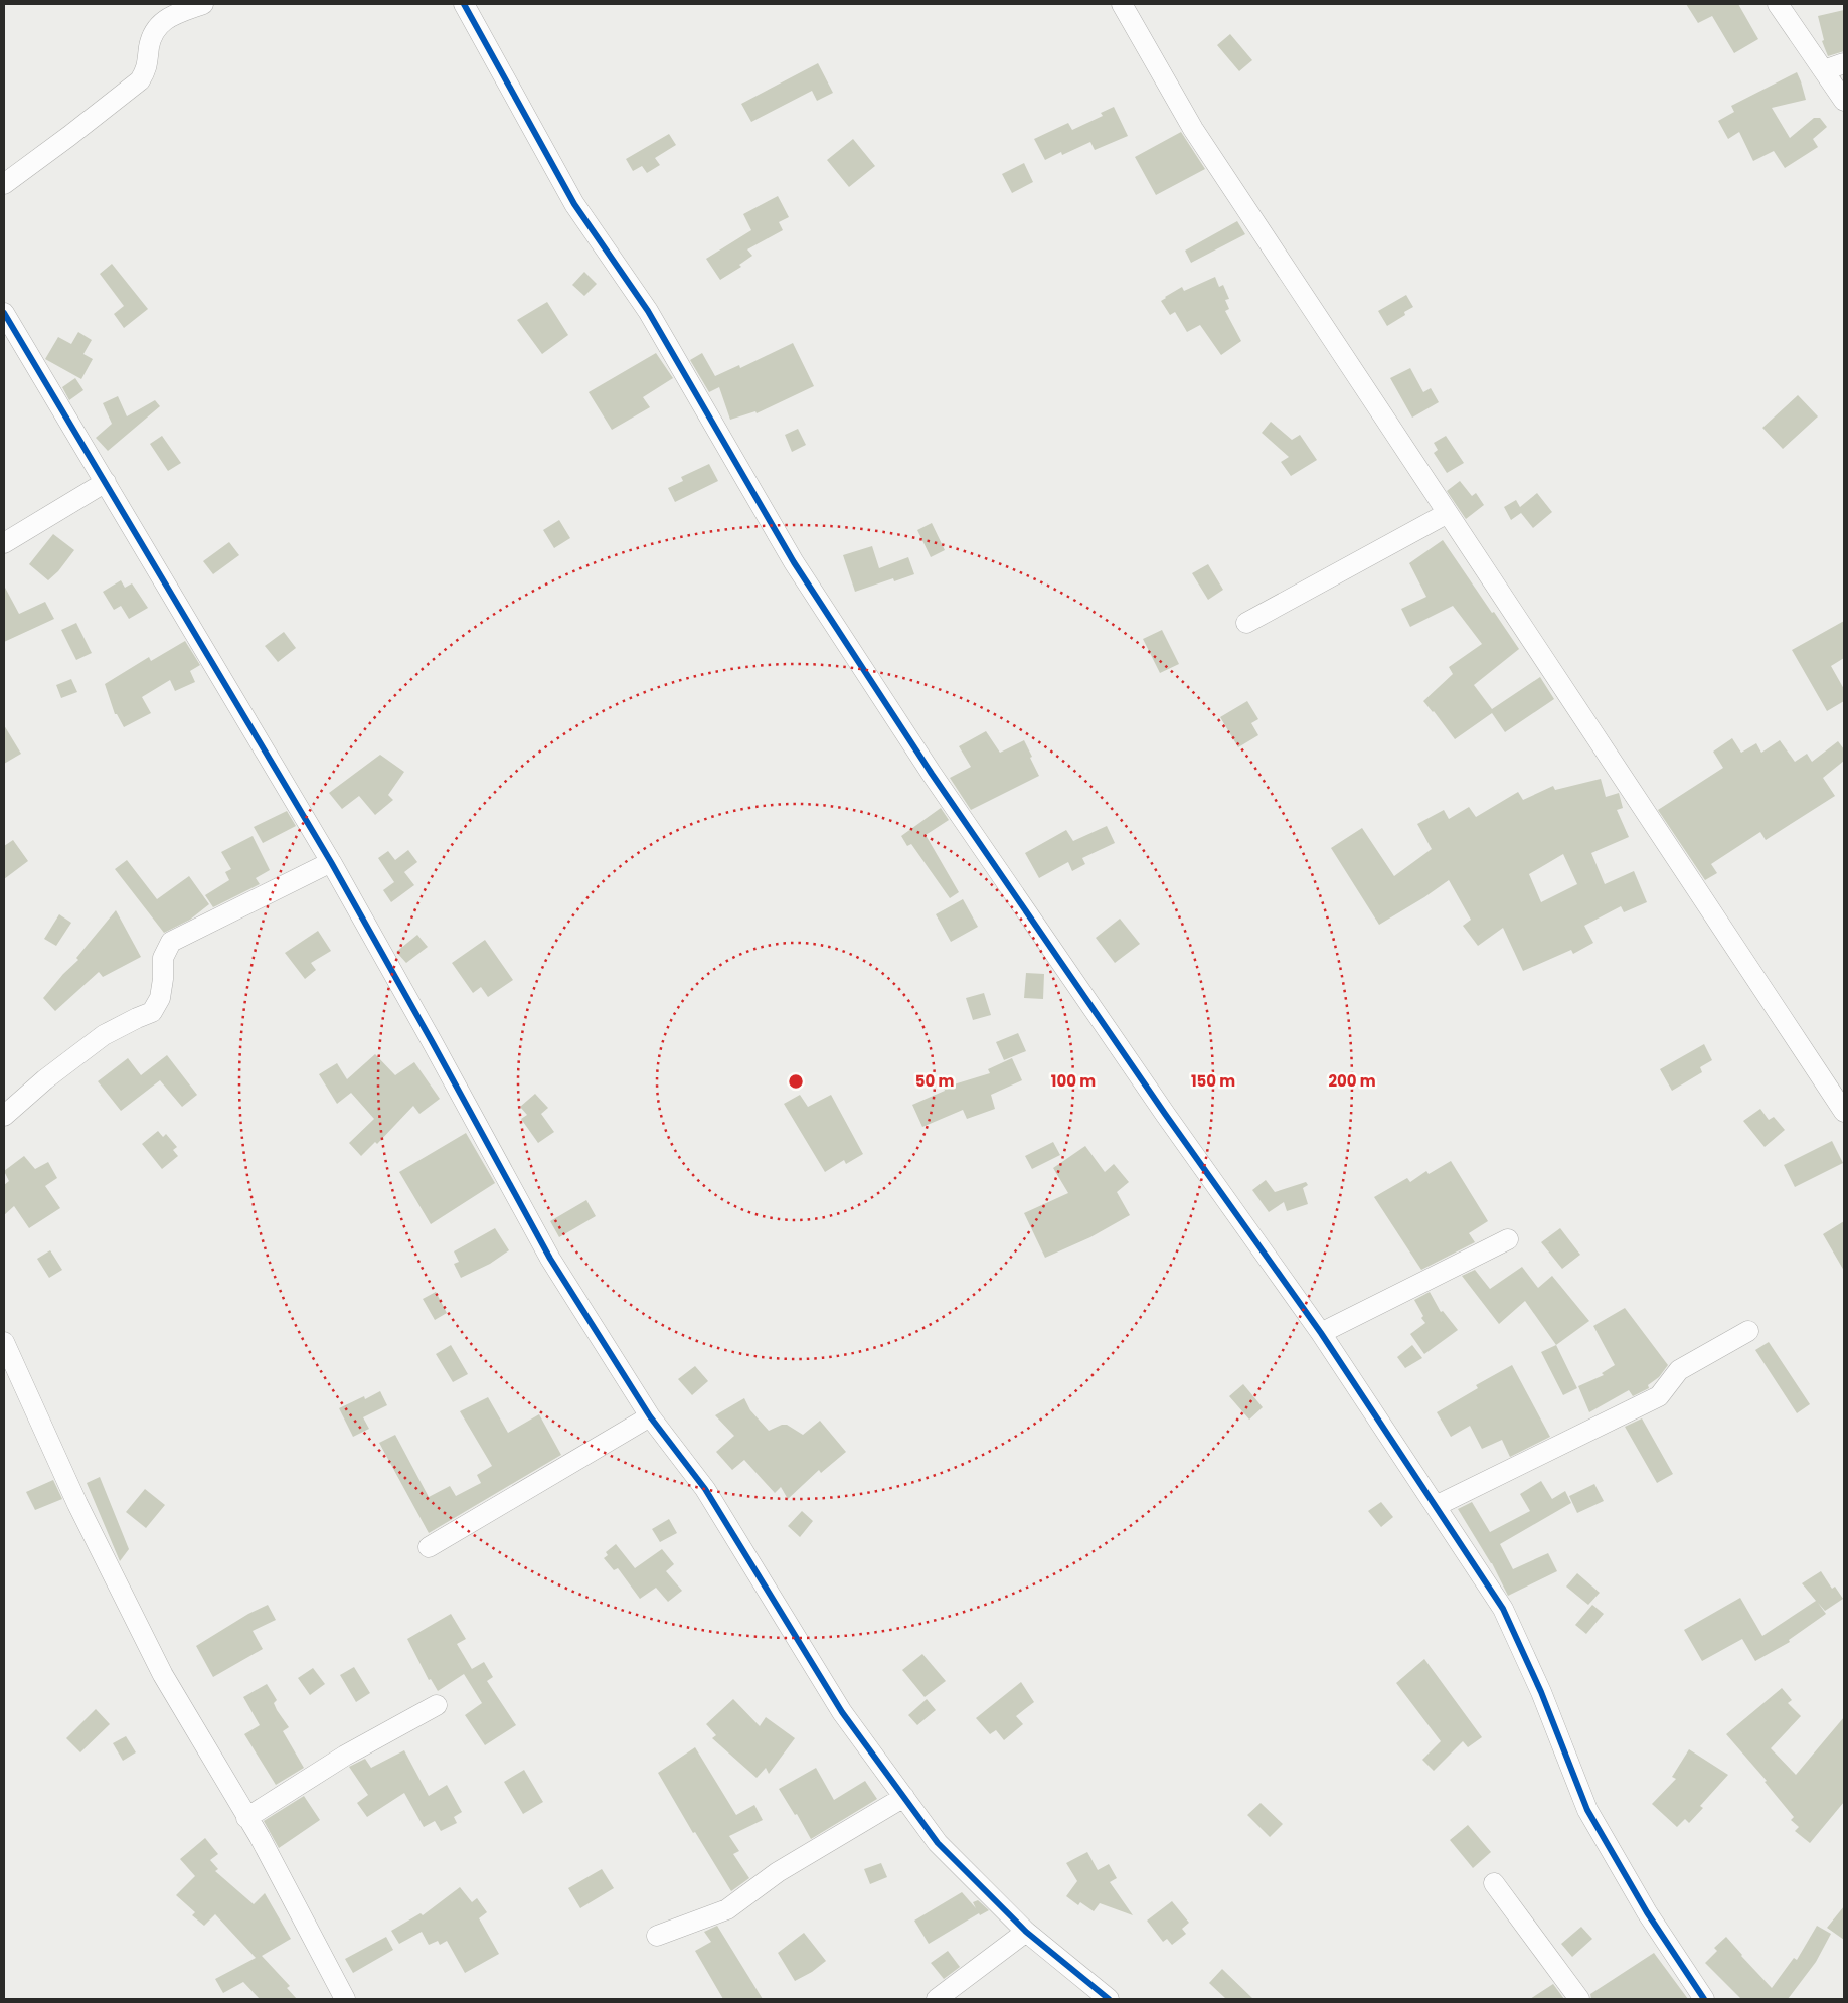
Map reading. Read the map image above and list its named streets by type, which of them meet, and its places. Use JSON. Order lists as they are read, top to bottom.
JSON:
{
  "rings": [
    "50 m",
    "100 m",
    "150 m",
    "200 m"
  ]
}
